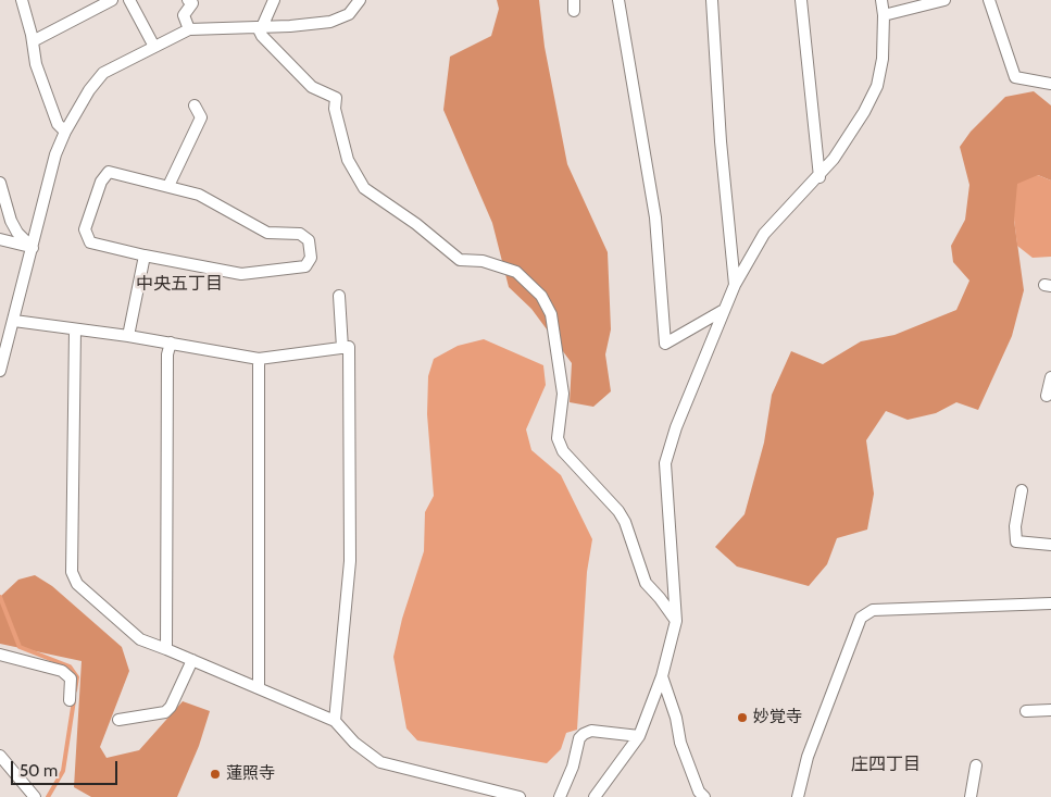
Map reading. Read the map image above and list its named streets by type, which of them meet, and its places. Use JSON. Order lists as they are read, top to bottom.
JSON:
{
  "districts": ["中央五丁目", "庄四丁目"],
  "places": ["妙覚寺", "蓮照寺"],
  "scale_bar": "50 m"
}
